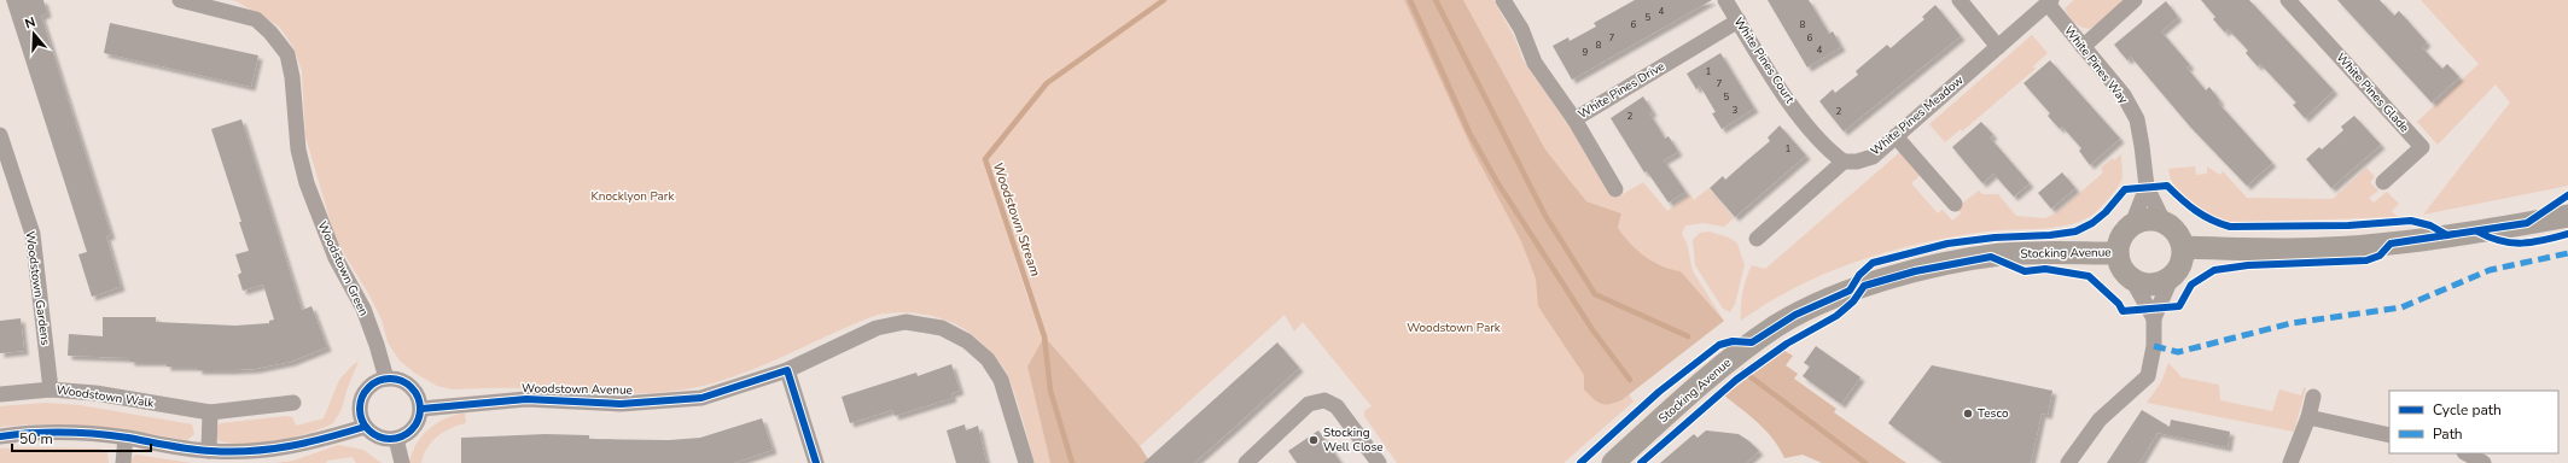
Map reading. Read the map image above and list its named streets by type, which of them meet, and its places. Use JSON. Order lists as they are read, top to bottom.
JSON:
{
  "streets": {
    "street": [
      "White Pines Court",
      "White Pines Way",
      "White Pines Drive",
      "White Pines Glade",
      "White Pines Meadow",
      "Stocking Avenue",
      "Woodstown Green",
      "Woodstown Gardens",
      "Woodstown Avenue",
      "Woodstown Walk"
    ]
  },
  "crossings": [
    ["White Pines Court", "White Pines Drive"],
    ["White Pines Court", "White Pines Meadow"],
    ["White Pines Way", "White Pines Meadow"],
    ["Woodstown Green", "Woodstown Avenue"],
    ["Woodstown Gardens", "Woodstown Walk"]
  ],
  "water": ["Woodstown Stream"],
  "parks": ["Knocklyon Park", "Woodstown Park"],
  "places": ["Tesco", "Stocking Well Close"],
  "house_numbers": [
    "4",
    "5",
    "6",
    "8",
    "7",
    "6",
    "8",
    "4",
    "9",
    "1",
    "7",
    "5",
    "3",
    "2",
    "2",
    "1"
  ],
  "legend": ["Cycle path", "Path"],
  "scale_bar": "50 m",
  "north": "top"
}
